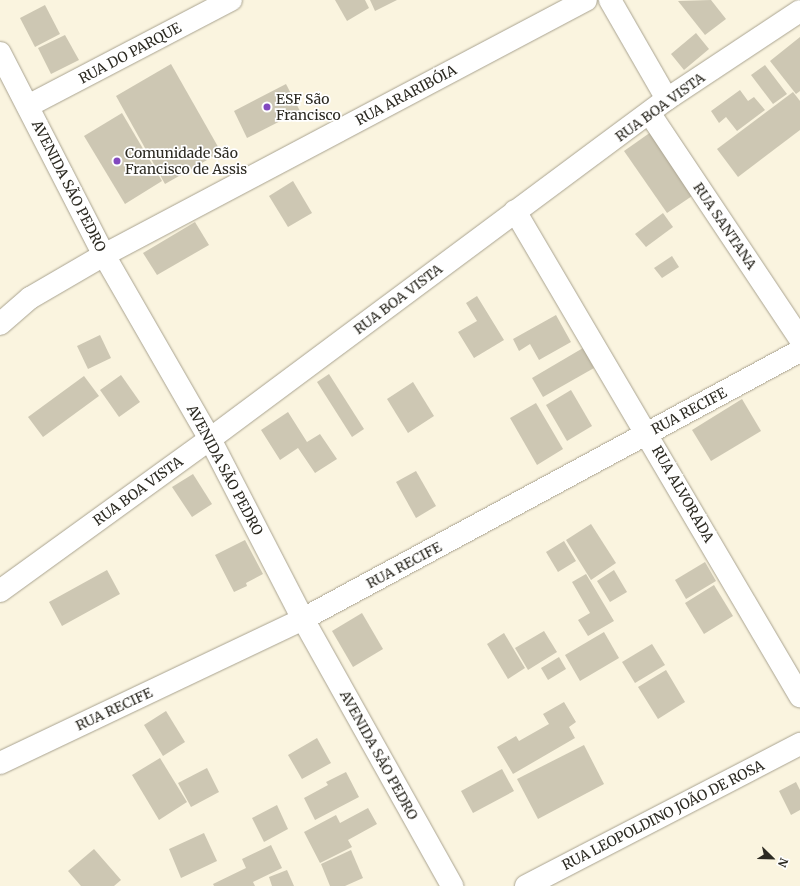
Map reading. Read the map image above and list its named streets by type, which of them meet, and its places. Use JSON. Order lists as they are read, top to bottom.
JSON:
{
  "streets": {
    "street": [
      "RUA DO PARQUE",
      "RUA ARARIBÓIA",
      "RUA BOA VISTA",
      "AVENIDA SÃO PEDRO",
      "RUA SANTANA",
      "RUA RECIFE",
      "RUA ALVORADA",
      "RUA LEOPOLDINO JOÃO DE ROSA"
    ]
  },
  "crossings": [
    ["RUA DO PARQUE", "AVENIDA SÃO PEDRO"],
    ["RUA ARARIBÓIA", "AVENIDA SÃO PEDRO"],
    ["RUA BOA VISTA", "AVENIDA SÃO PEDRO"],
    ["RUA BOA VISTA", "RUA SANTANA"],
    ["RUA BOA VISTA", "RUA ALVORADA"],
    ["AVENIDA SÃO PEDRO", "RUA RECIFE"],
    ["RUA RECIFE", "RUA ALVORADA"]
  ],
  "places": ["ESF São Francisco", "Comunidade São Francisco de Assis"],
  "north": "bottom right"
}
